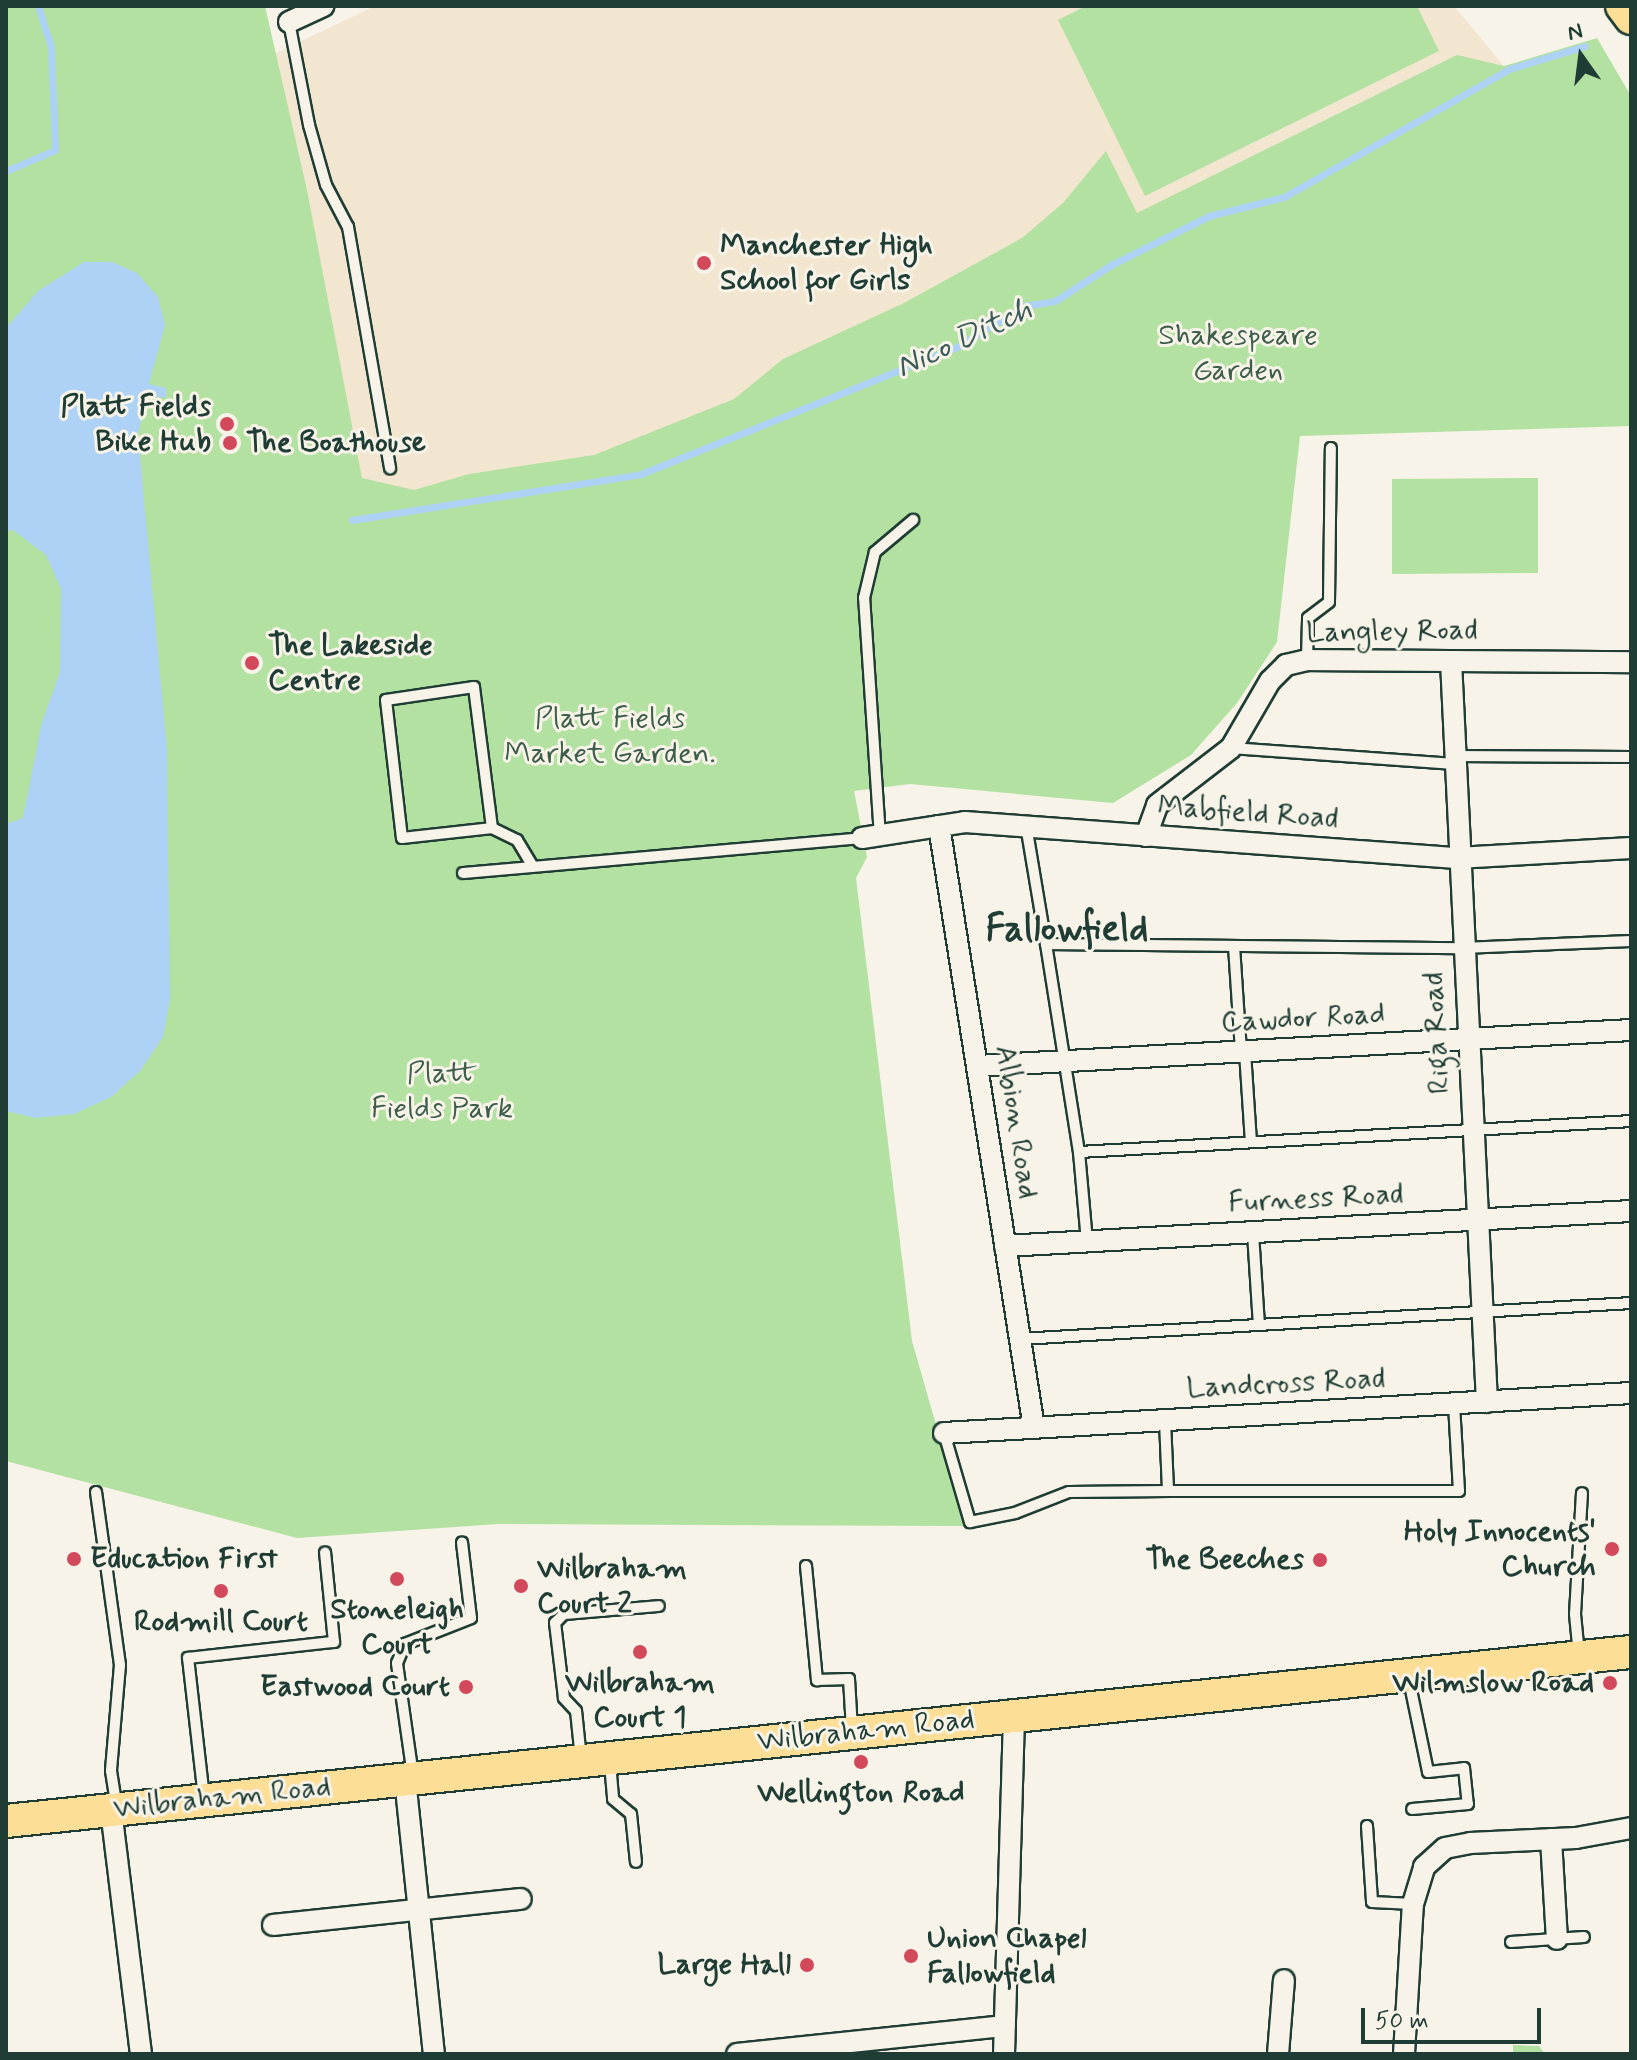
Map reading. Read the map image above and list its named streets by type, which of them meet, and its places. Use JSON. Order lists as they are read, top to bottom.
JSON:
{
  "streets": {
    "highway": ["Wilbraham Road"],
    "street": [
      "Langley Road",
      "Mabfield Road",
      "Cawdor Road",
      "Riga Road",
      "Albion Road",
      "Furness Road",
      "Landcross Road"
    ]
  },
  "crossings": [
    ["Langley Road", "Mabfield Road"],
    ["Langley Road", "Riga Road"],
    ["Mabfield Road", "Riga Road"],
    ["Mabfield Road", "Albion Road"],
    ["Cawdor Road", "Riga Road"],
    ["Cawdor Road", "Albion Road"],
    ["Riga Road", "Furness Road"],
    ["Riga Road", "Landcross Road"],
    ["Albion Road", "Furness Road"],
    ["Albion Road", "Landcross Road"]
  ],
  "districts": ["Fallowfield"],
  "water": ["Nico Ditch"],
  "parks": ["Shakespeare Garden", "Platt Fields Market Garden.", "Platt Fields Park"],
  "places": [
    "Manchester High School for Girls",
    "Platt Fields Bike Hub",
    "The Boathouse",
    "The Lakeside Centre",
    "Holy Innocents' Church",
    "Education First",
    "The Beeches",
    "Stoneleigh Court",
    "Wilbraham Court 2",
    "Rodmill Court",
    "Wilbraham Court 1",
    "Wilmslow Road",
    "Eastwood Court",
    "Wellington Road",
    "Union Chapel Fallowfield",
    "Large Hall"
  ],
  "scale_bar": "50 m",
  "north": "top"
}
